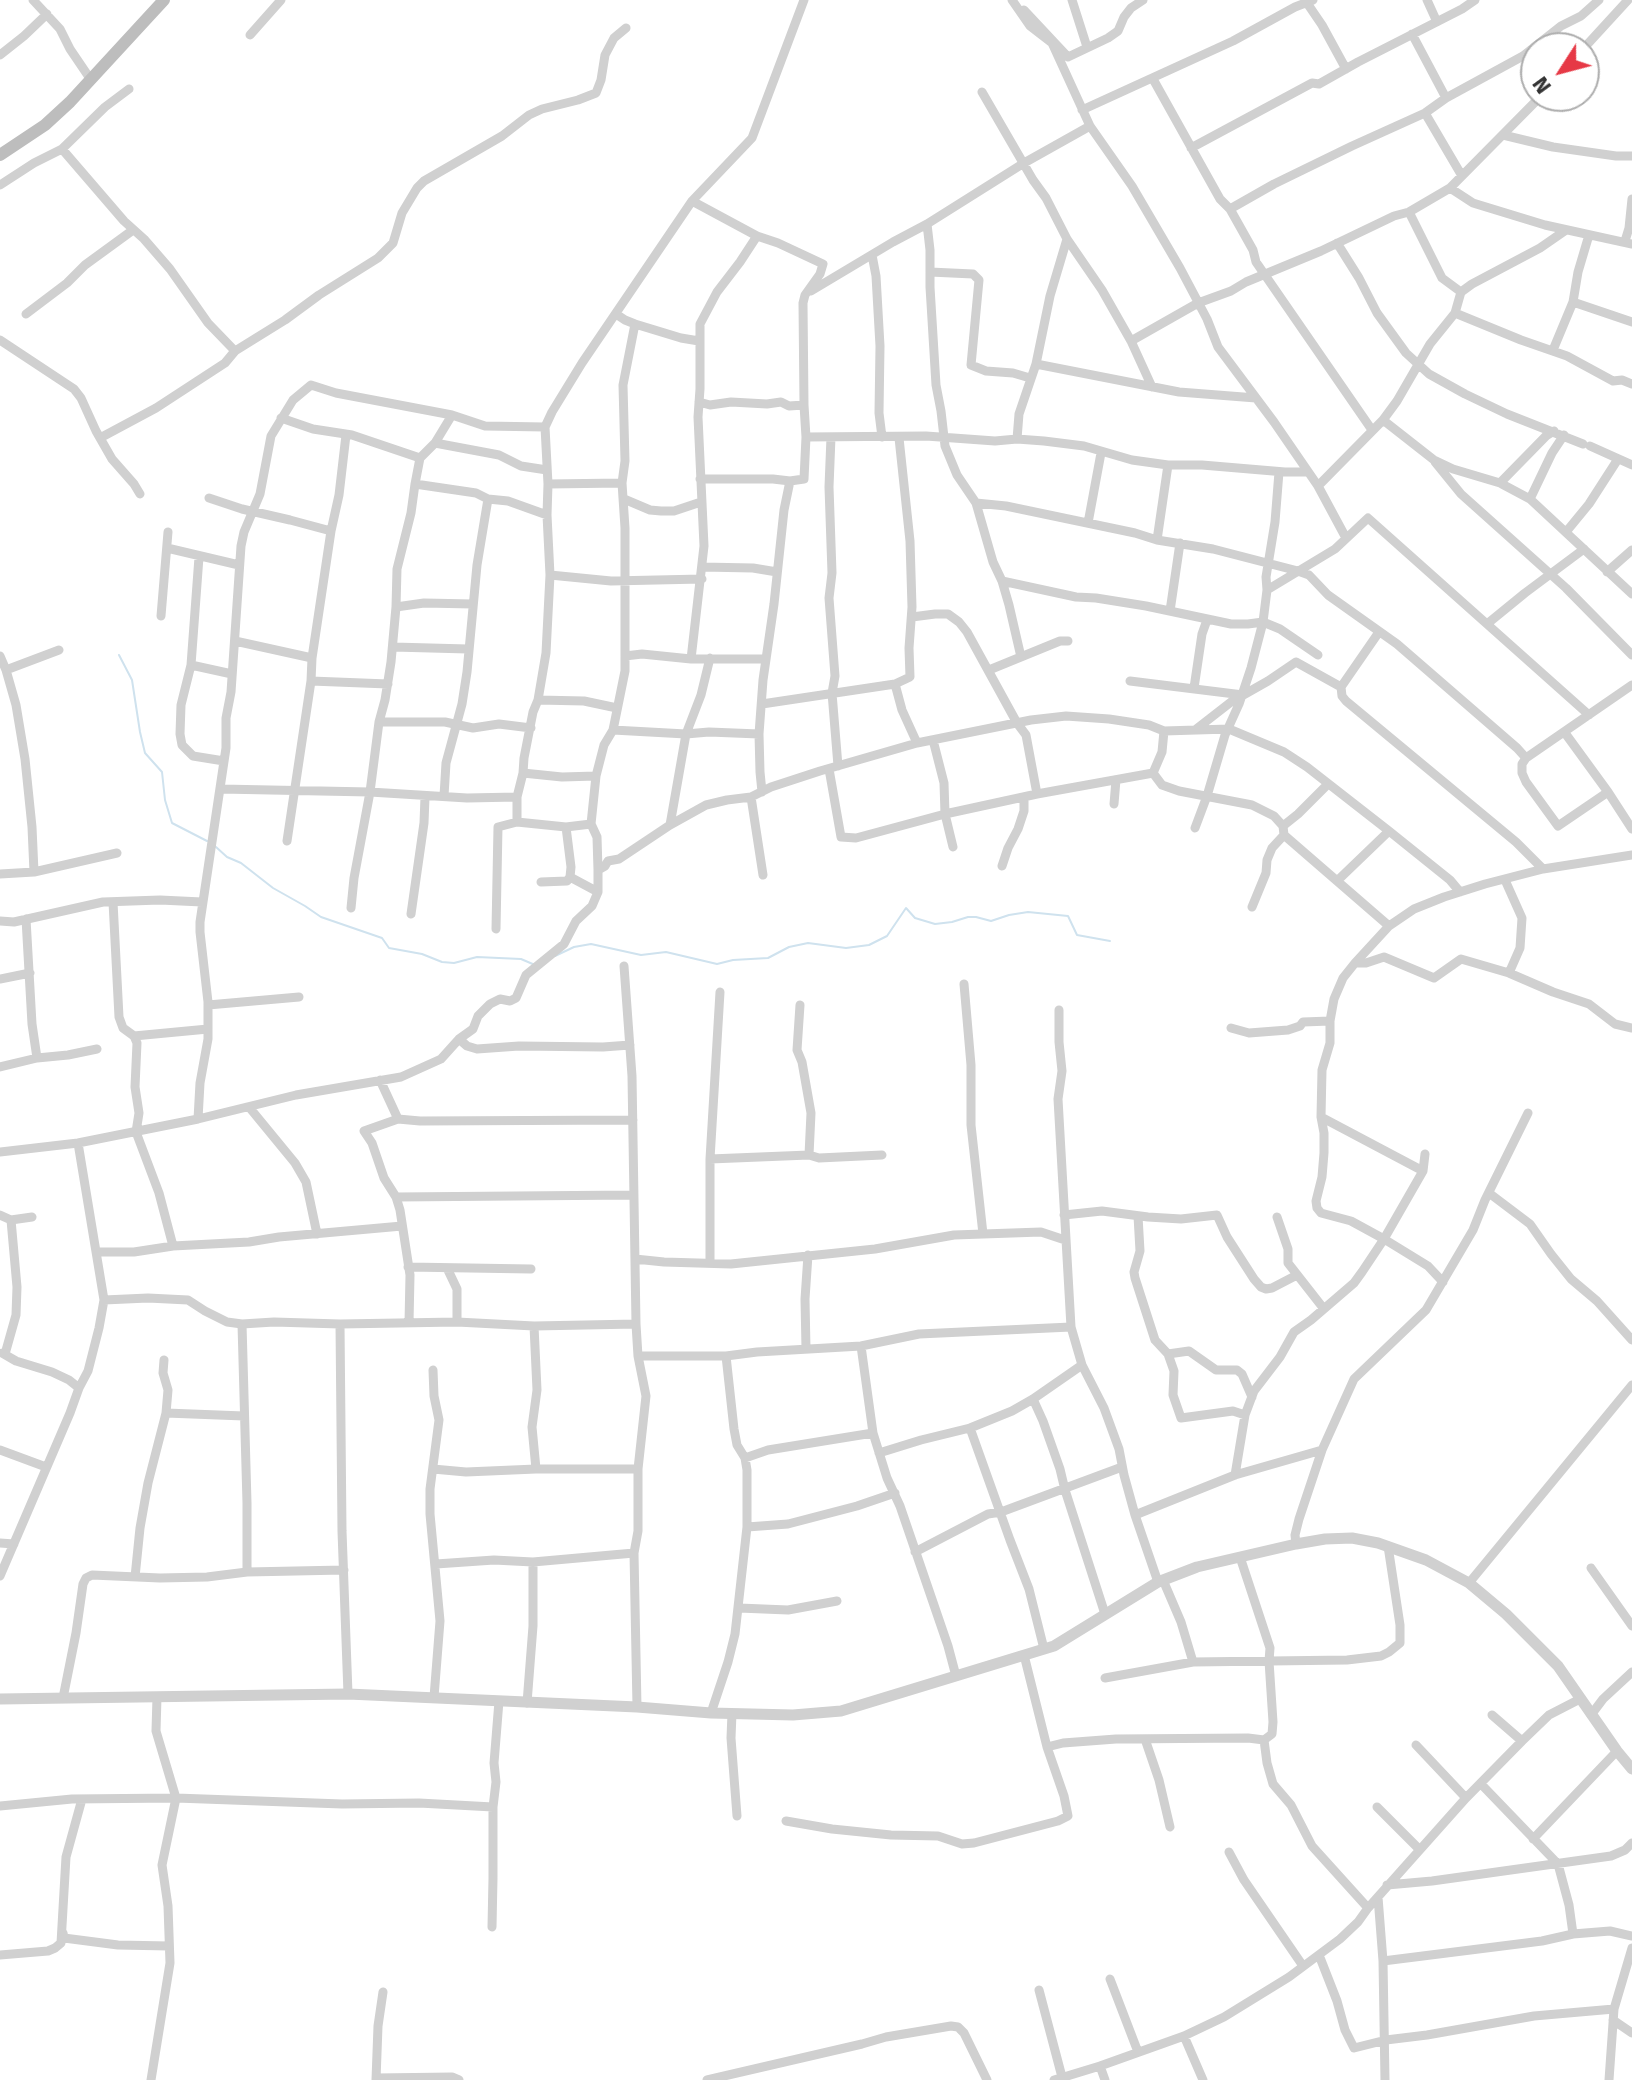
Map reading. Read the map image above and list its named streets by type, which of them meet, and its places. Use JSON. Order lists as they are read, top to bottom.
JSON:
{
  "north": "bottom left"
}
